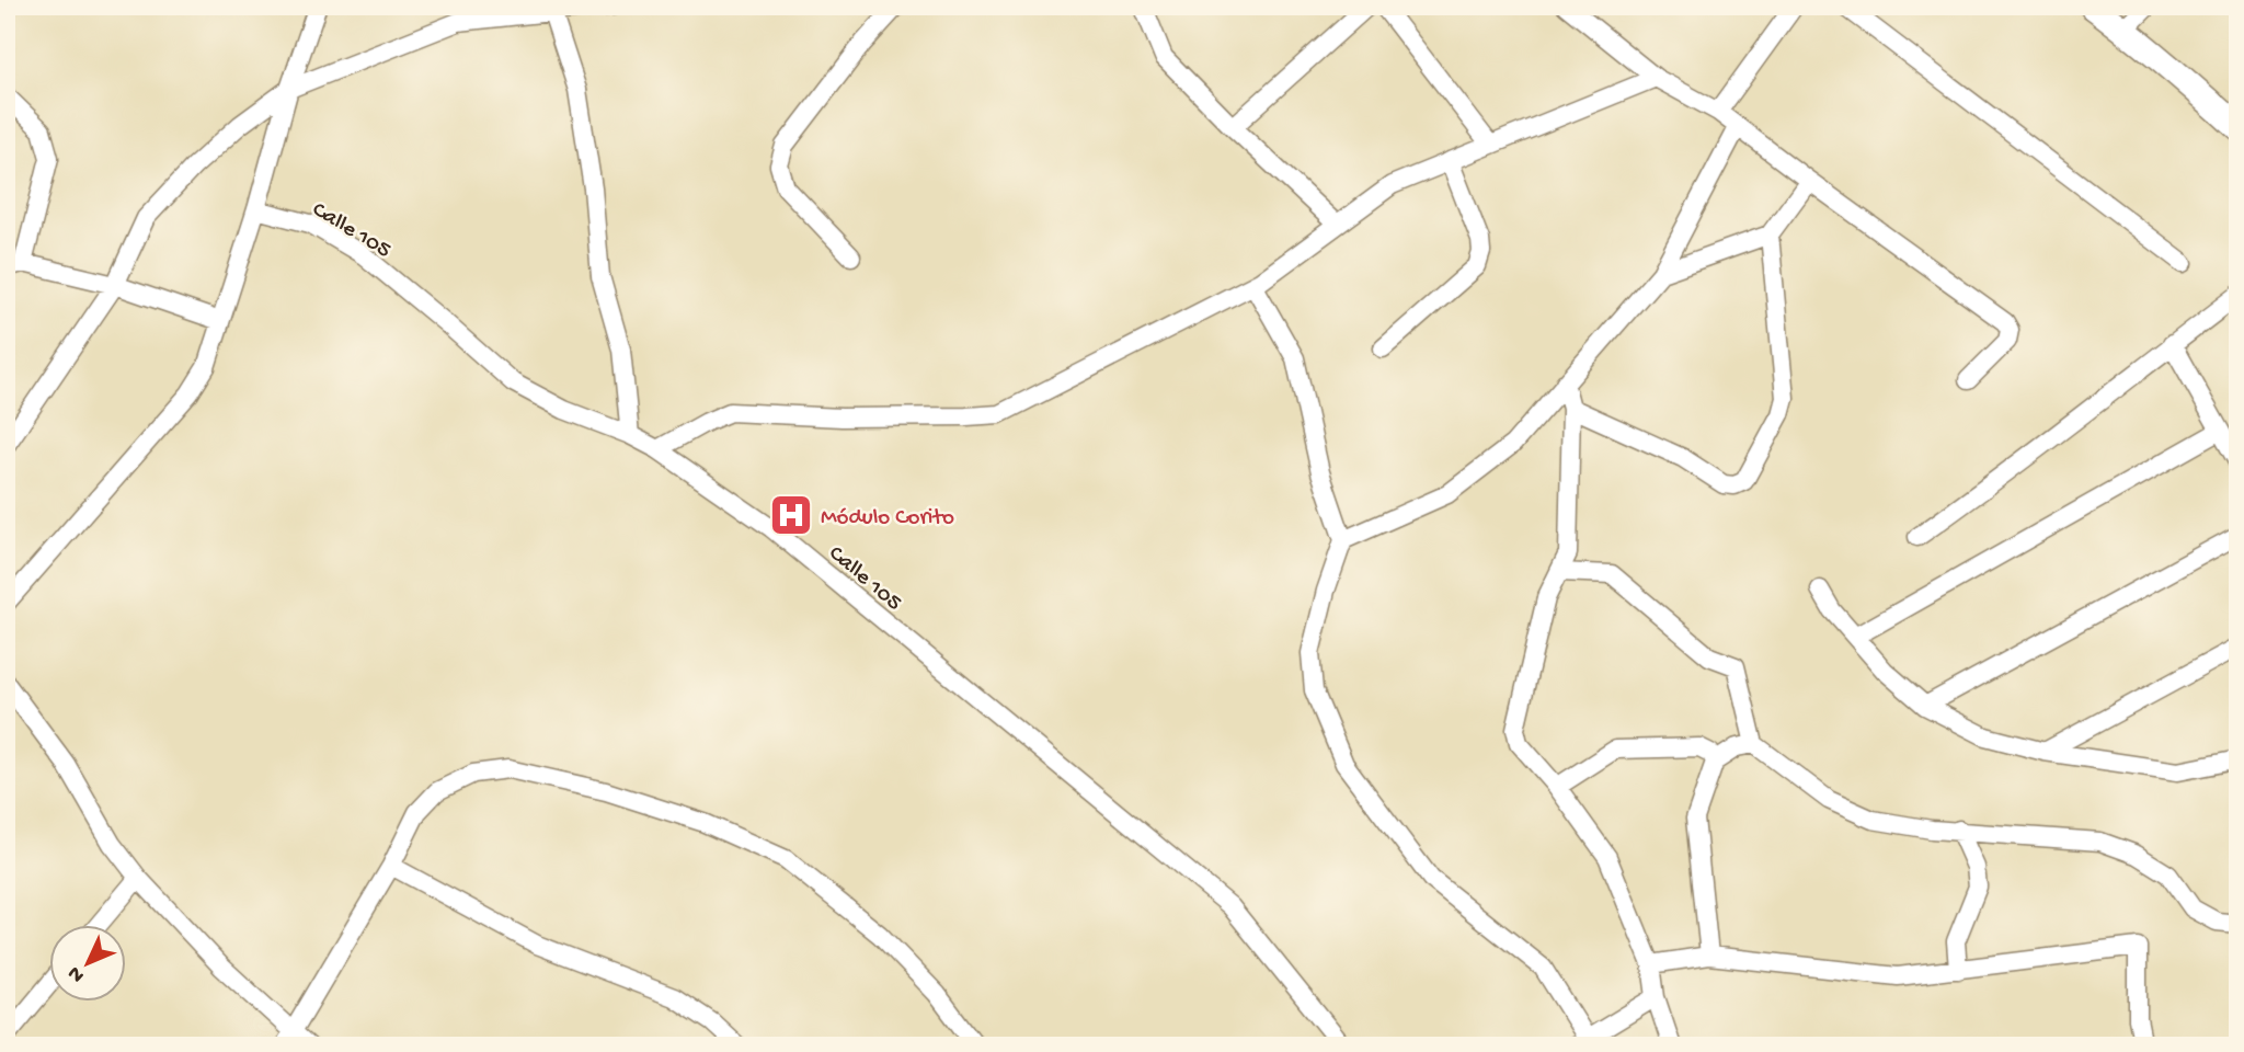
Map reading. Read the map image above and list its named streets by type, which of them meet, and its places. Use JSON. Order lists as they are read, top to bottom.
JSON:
{
  "streets": {
    "street": ["Calle 105"]
  },
  "places": {
    "hospital": ["Módulo Corito"]
  },
  "north": "bottom left"
}
